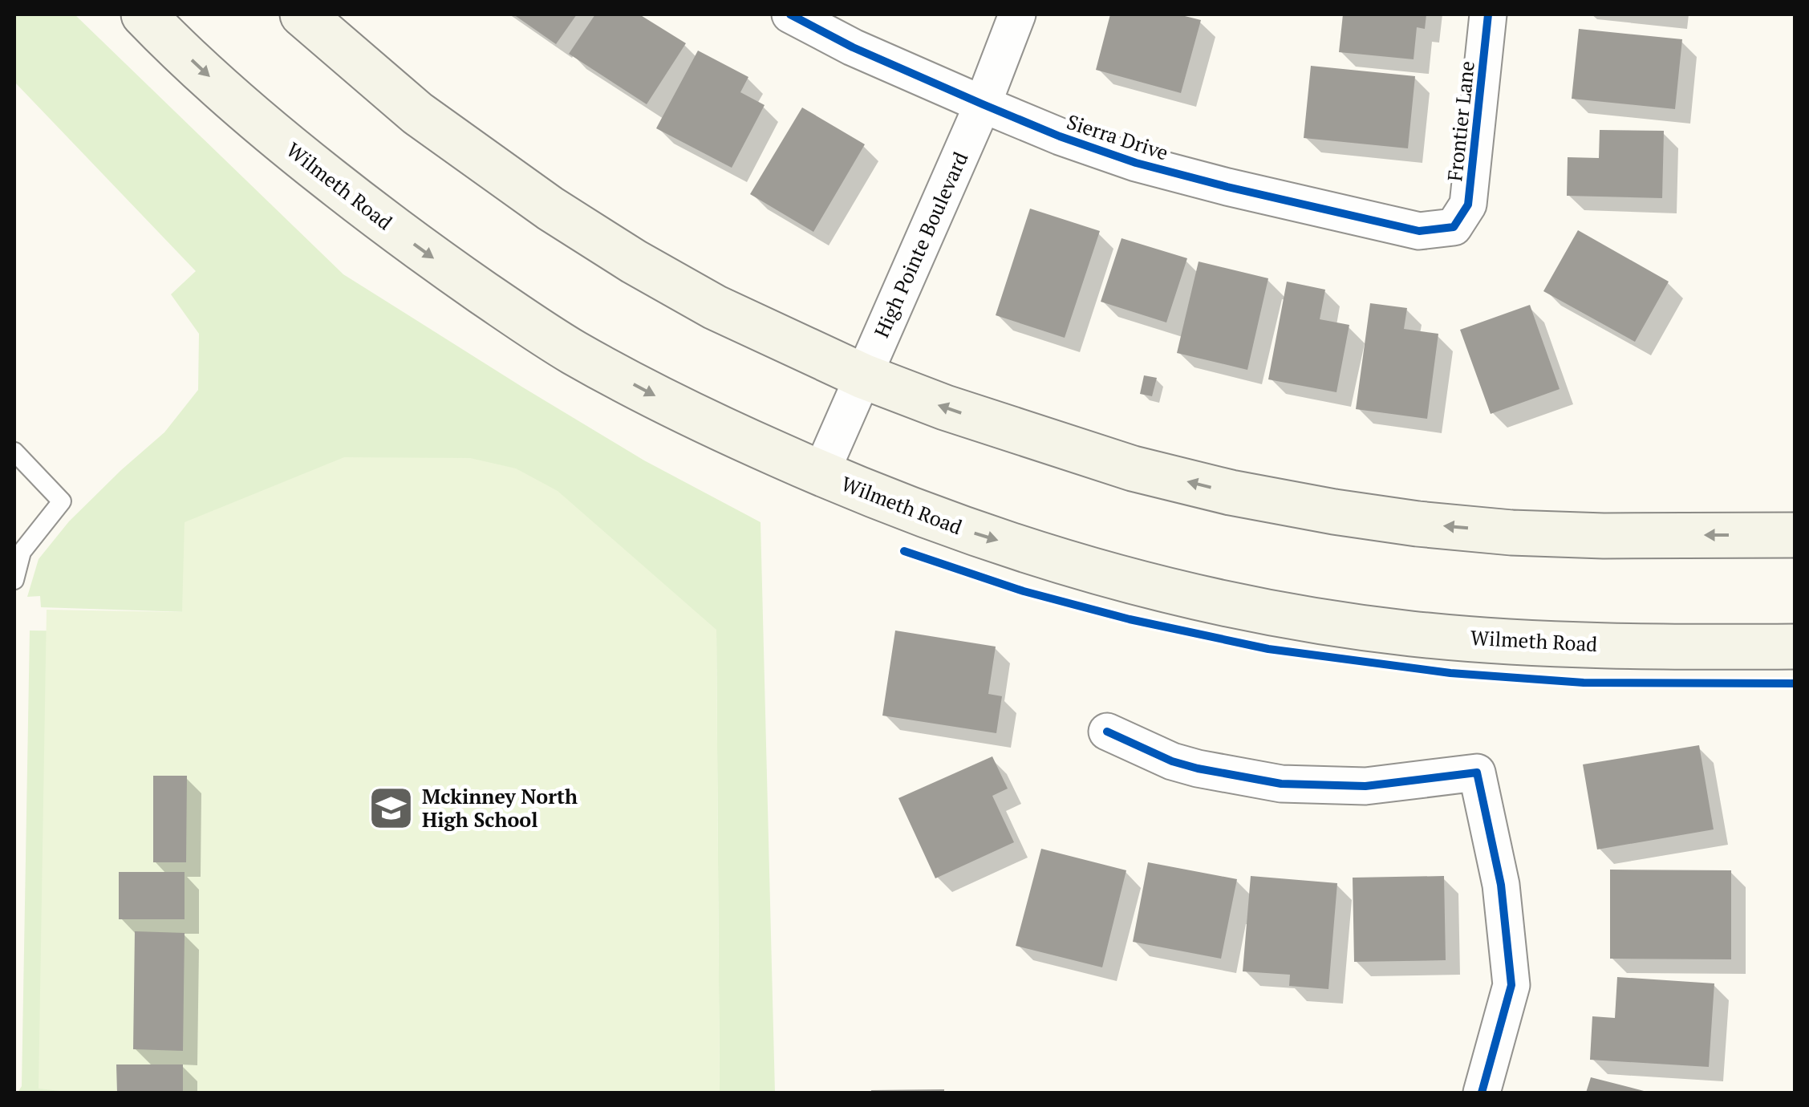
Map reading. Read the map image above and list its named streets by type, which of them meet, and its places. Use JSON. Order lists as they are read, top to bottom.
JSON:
{
  "streets": {
    "main road": ["Wilmeth Road"],
    "street": ["Frontier Lane", "Sierra Drive", "High Pointe Boulevard"]
  },
  "crossings": [
    ["Frontier Lane", "Sierra Drive"],
    ["Sierra Drive", "High Pointe Boulevard"],
    ["Wilmeth Road", "High Pointe Boulevard"]
  ],
  "places": {
    "school or university": ["Mckinney North High School"]
  }
}
